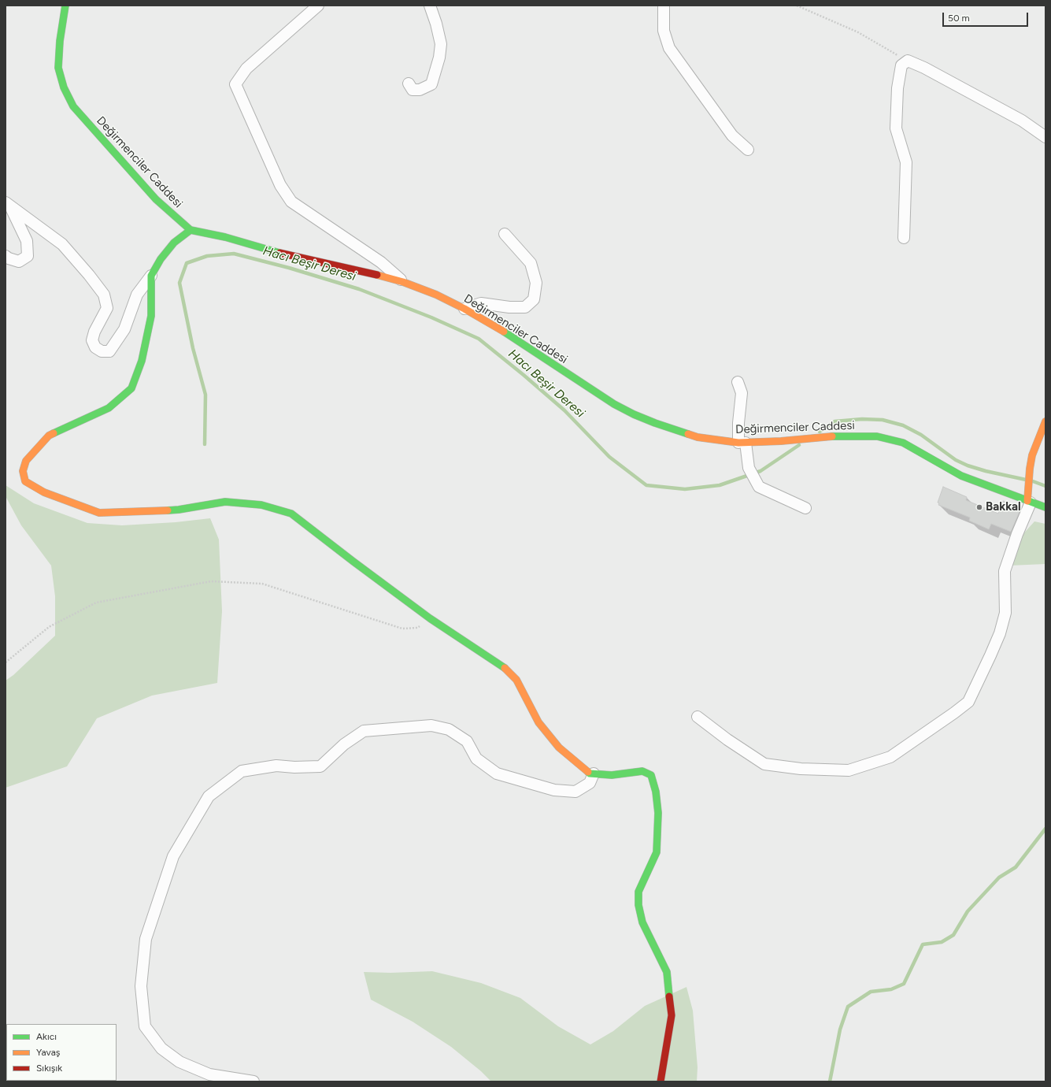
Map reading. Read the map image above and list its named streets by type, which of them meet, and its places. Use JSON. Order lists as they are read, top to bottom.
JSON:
{
  "streets": {
    "street": ["Değirmenciler Caddesi"]
  },
  "water": ["Hacı Beşir Deresi"],
  "places": ["Bakkal"],
  "legend": ["Akıcı", "Yavaş", "Sıkışık"],
  "scale_bar": "50 m"
}
